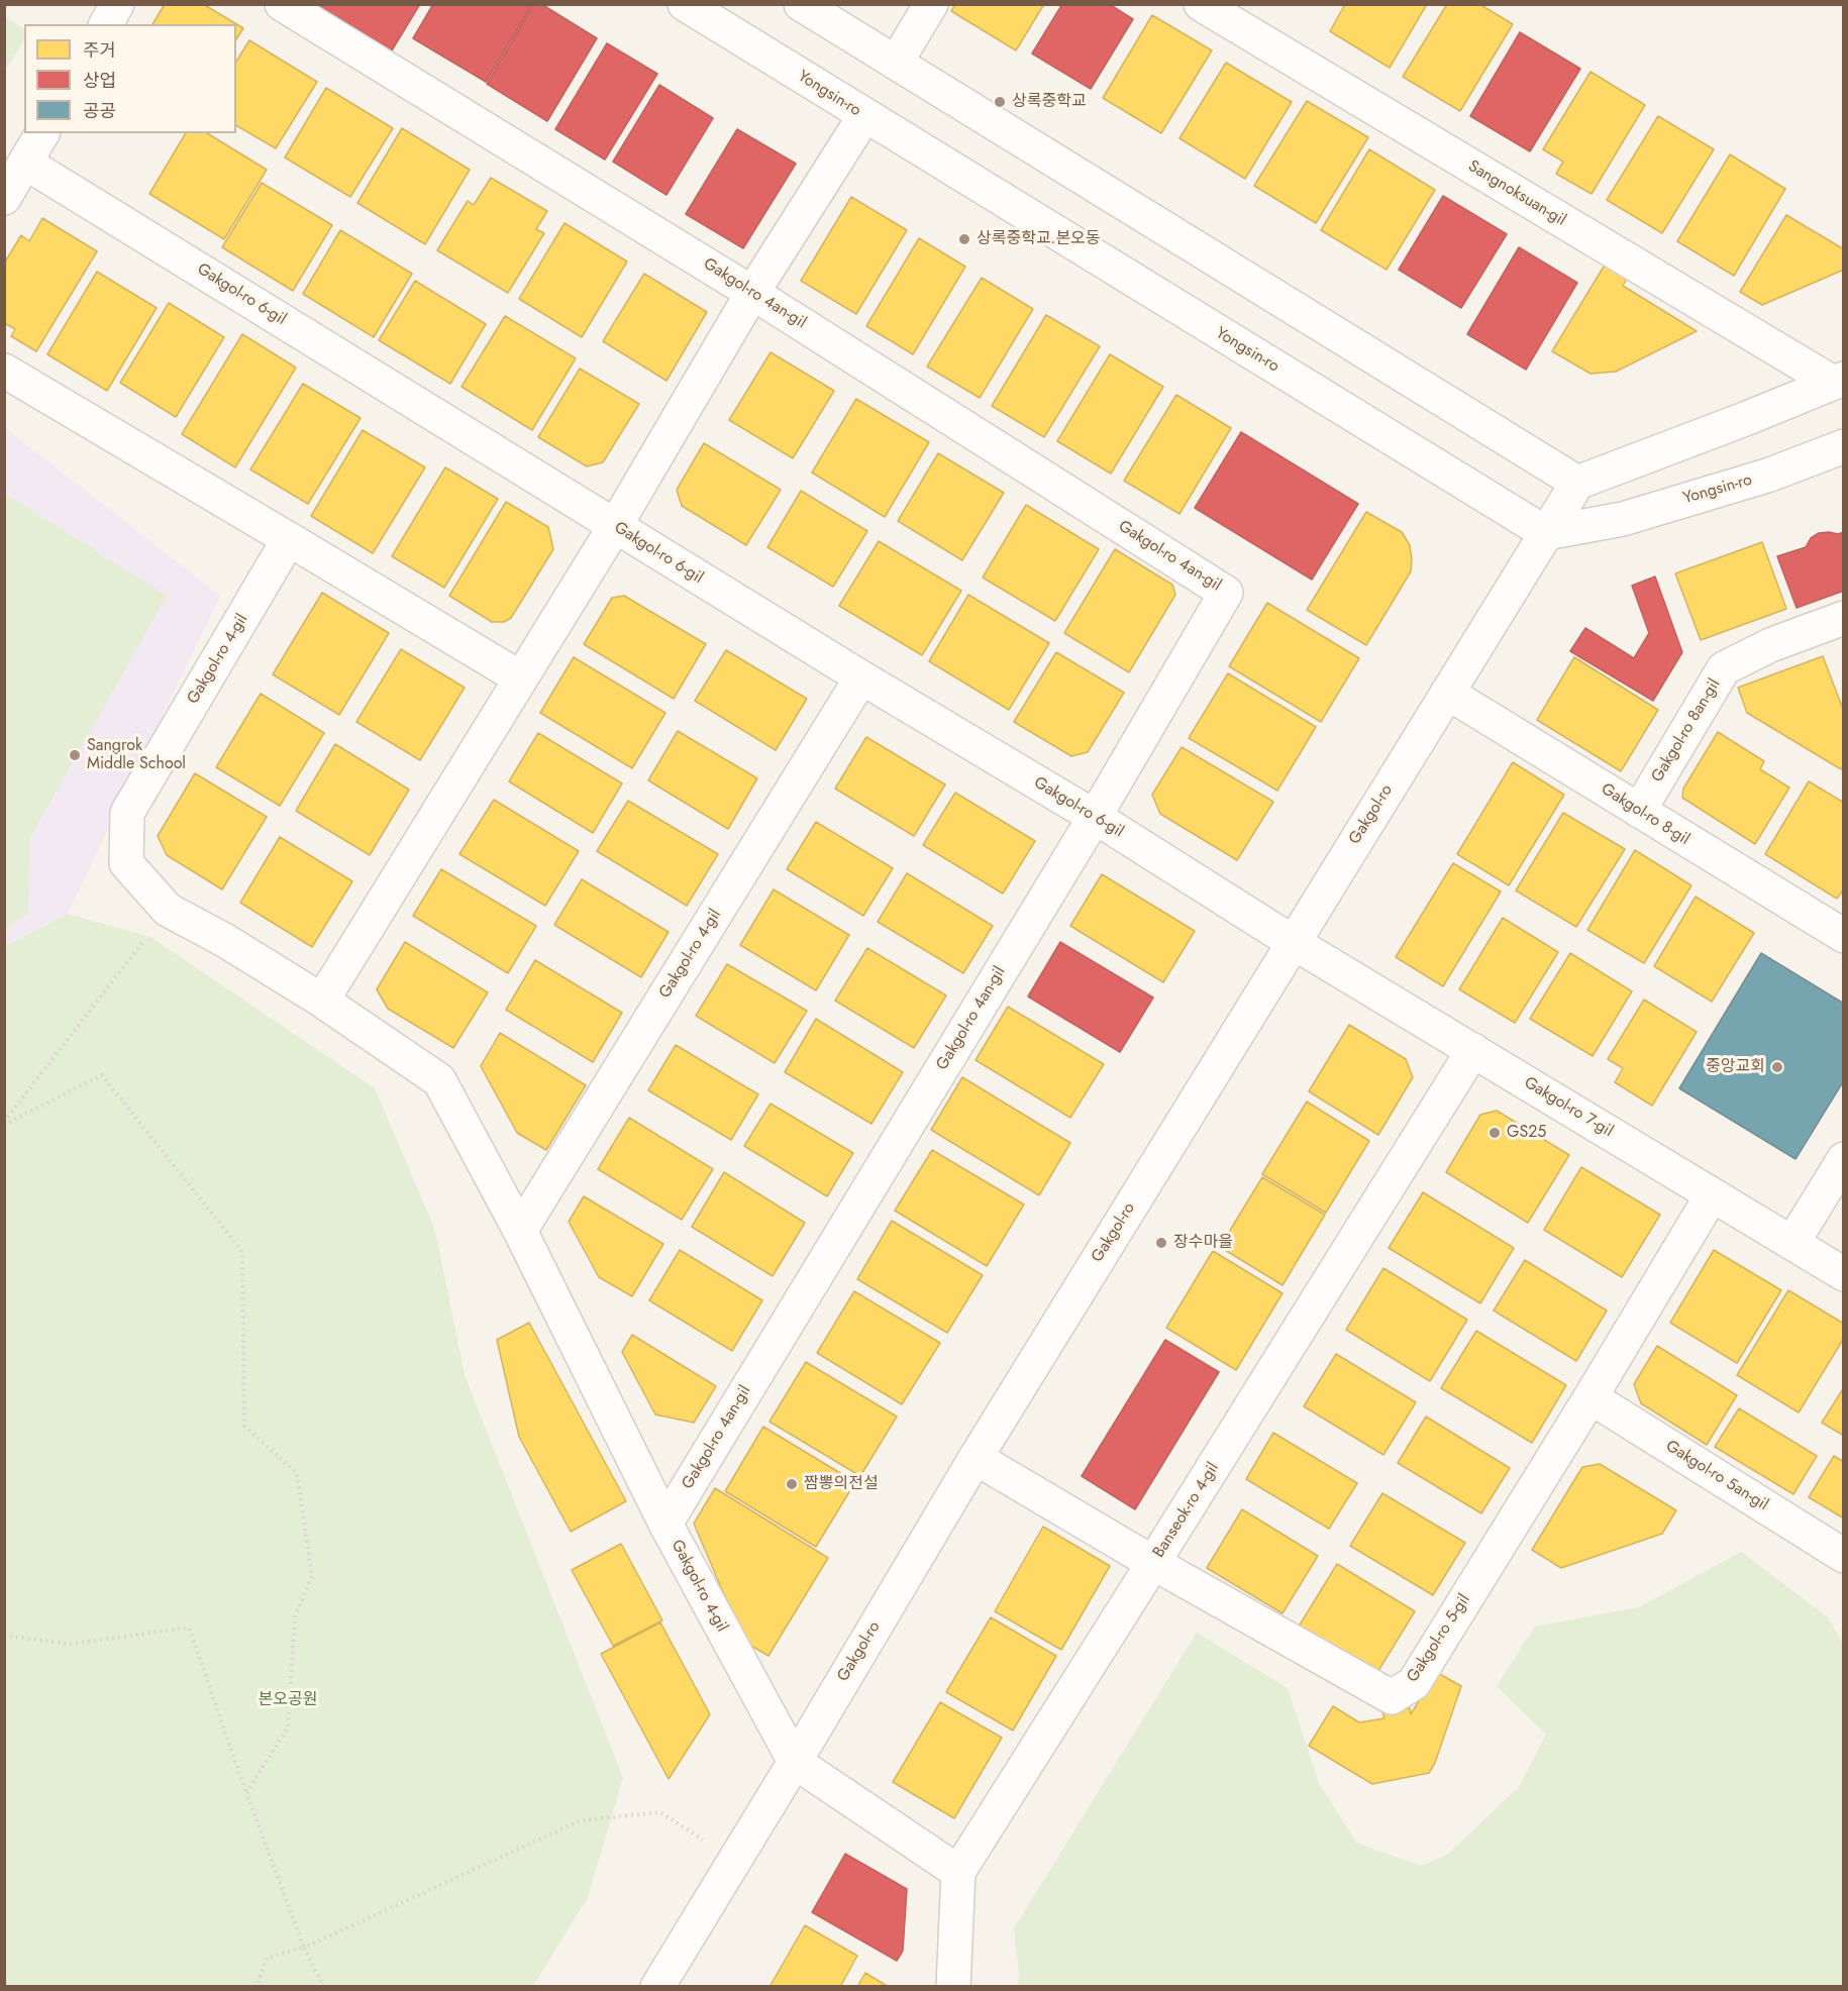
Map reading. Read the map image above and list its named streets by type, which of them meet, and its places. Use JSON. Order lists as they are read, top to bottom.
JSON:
{
  "streets": {
    "street": [
      "Yongsin-ro",
      "Sangnoksuan-gil",
      "Gakgol-ro 4an-gil",
      "Gakgol-ro 6-gil",
      "Gakgol-ro 4-gil",
      "Gakgol-ro 8an-gil",
      "Gakgol-ro",
      "Gakgol-ro 8-gil",
      "Gakgol-ro 7-gil",
      "Gakgol-ro 5an-gil",
      "Banseok-ro 4-gil",
      "Gakgol-ro 5-gil"
    ]
  },
  "crossings": [
    ["Yongsin-ro", "Gakgol-ro"],
    ["Gakgol-ro 4an-gil", "Gakgol-ro 6-gil"],
    ["Gakgol-ro 4an-gil", "Gakgol-ro 4-gil"],
    ["Gakgol-ro 6-gil", "Gakgol-ro 4-gil"],
    ["Gakgol-ro 6-gil", "Gakgol-ro"],
    ["Gakgol-ro 6-gil", "Gakgol-ro 7-gil"],
    ["Gakgol-ro 4-gil", "Gakgol-ro"],
    ["Gakgol-ro 4-gil", "Banseok-ro 4-gil"],
    ["Gakgol-ro 8an-gil", "Gakgol-ro 8-gil"],
    ["Gakgol-ro", "Gakgol-ro 8-gil"],
    ["Gakgol-ro", "Gakgol-ro 7-gil"],
    ["Gakgol-ro", "Gakgol-ro 5-gil"],
    ["Gakgol-ro 7-gil", "Banseok-ro 4-gil"],
    ["Gakgol-ro 7-gil", "Gakgol-ro 5-gil"],
    ["Gakgol-ro 5an-gil", "Gakgol-ro 5-gil"],
    ["Banseok-ro 4-gil", "Gakgol-ro 5-gil"]
  ],
  "parks": ["본오공원"],
  "places": [
    "상록중학교",
    "상록중학교.본오동",
    "Sangrok Middle School",
    "중앙교회",
    "GS25",
    "장수마을",
    "짬뽕의전설"
  ],
  "legend": ["주거", "상업", "공공"]
}
